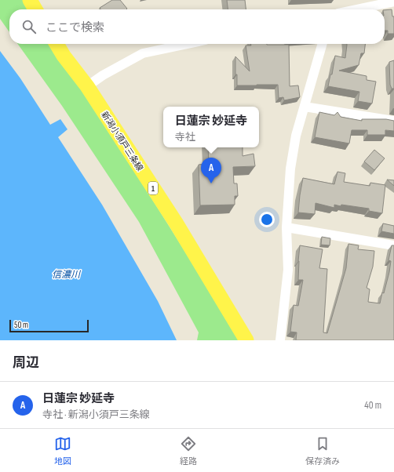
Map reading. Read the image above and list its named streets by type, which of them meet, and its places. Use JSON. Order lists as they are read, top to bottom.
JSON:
{
  "streets": {
    "main road": ["新潟小須戸三条線", "1"]
  },
  "water": ["信濃川"],
  "scale_bar": "50 m",
  "page": {
    "search": "ここで検索",
    "popup": ["日蓮宗 妙延寺", "寺社"],
    "pins": "A",
    "scale": "50 m",
    "heading": "周辺",
    "list": [
      {
        "mark": "A",
        "name": "日蓮宗 妙延寺",
        "note": "寺社 · 新潟小須戸三条線",
        "value": "40 m"
      }
    ],
    "nav": ["地図", "経路", "保存済み"]
  }
}
